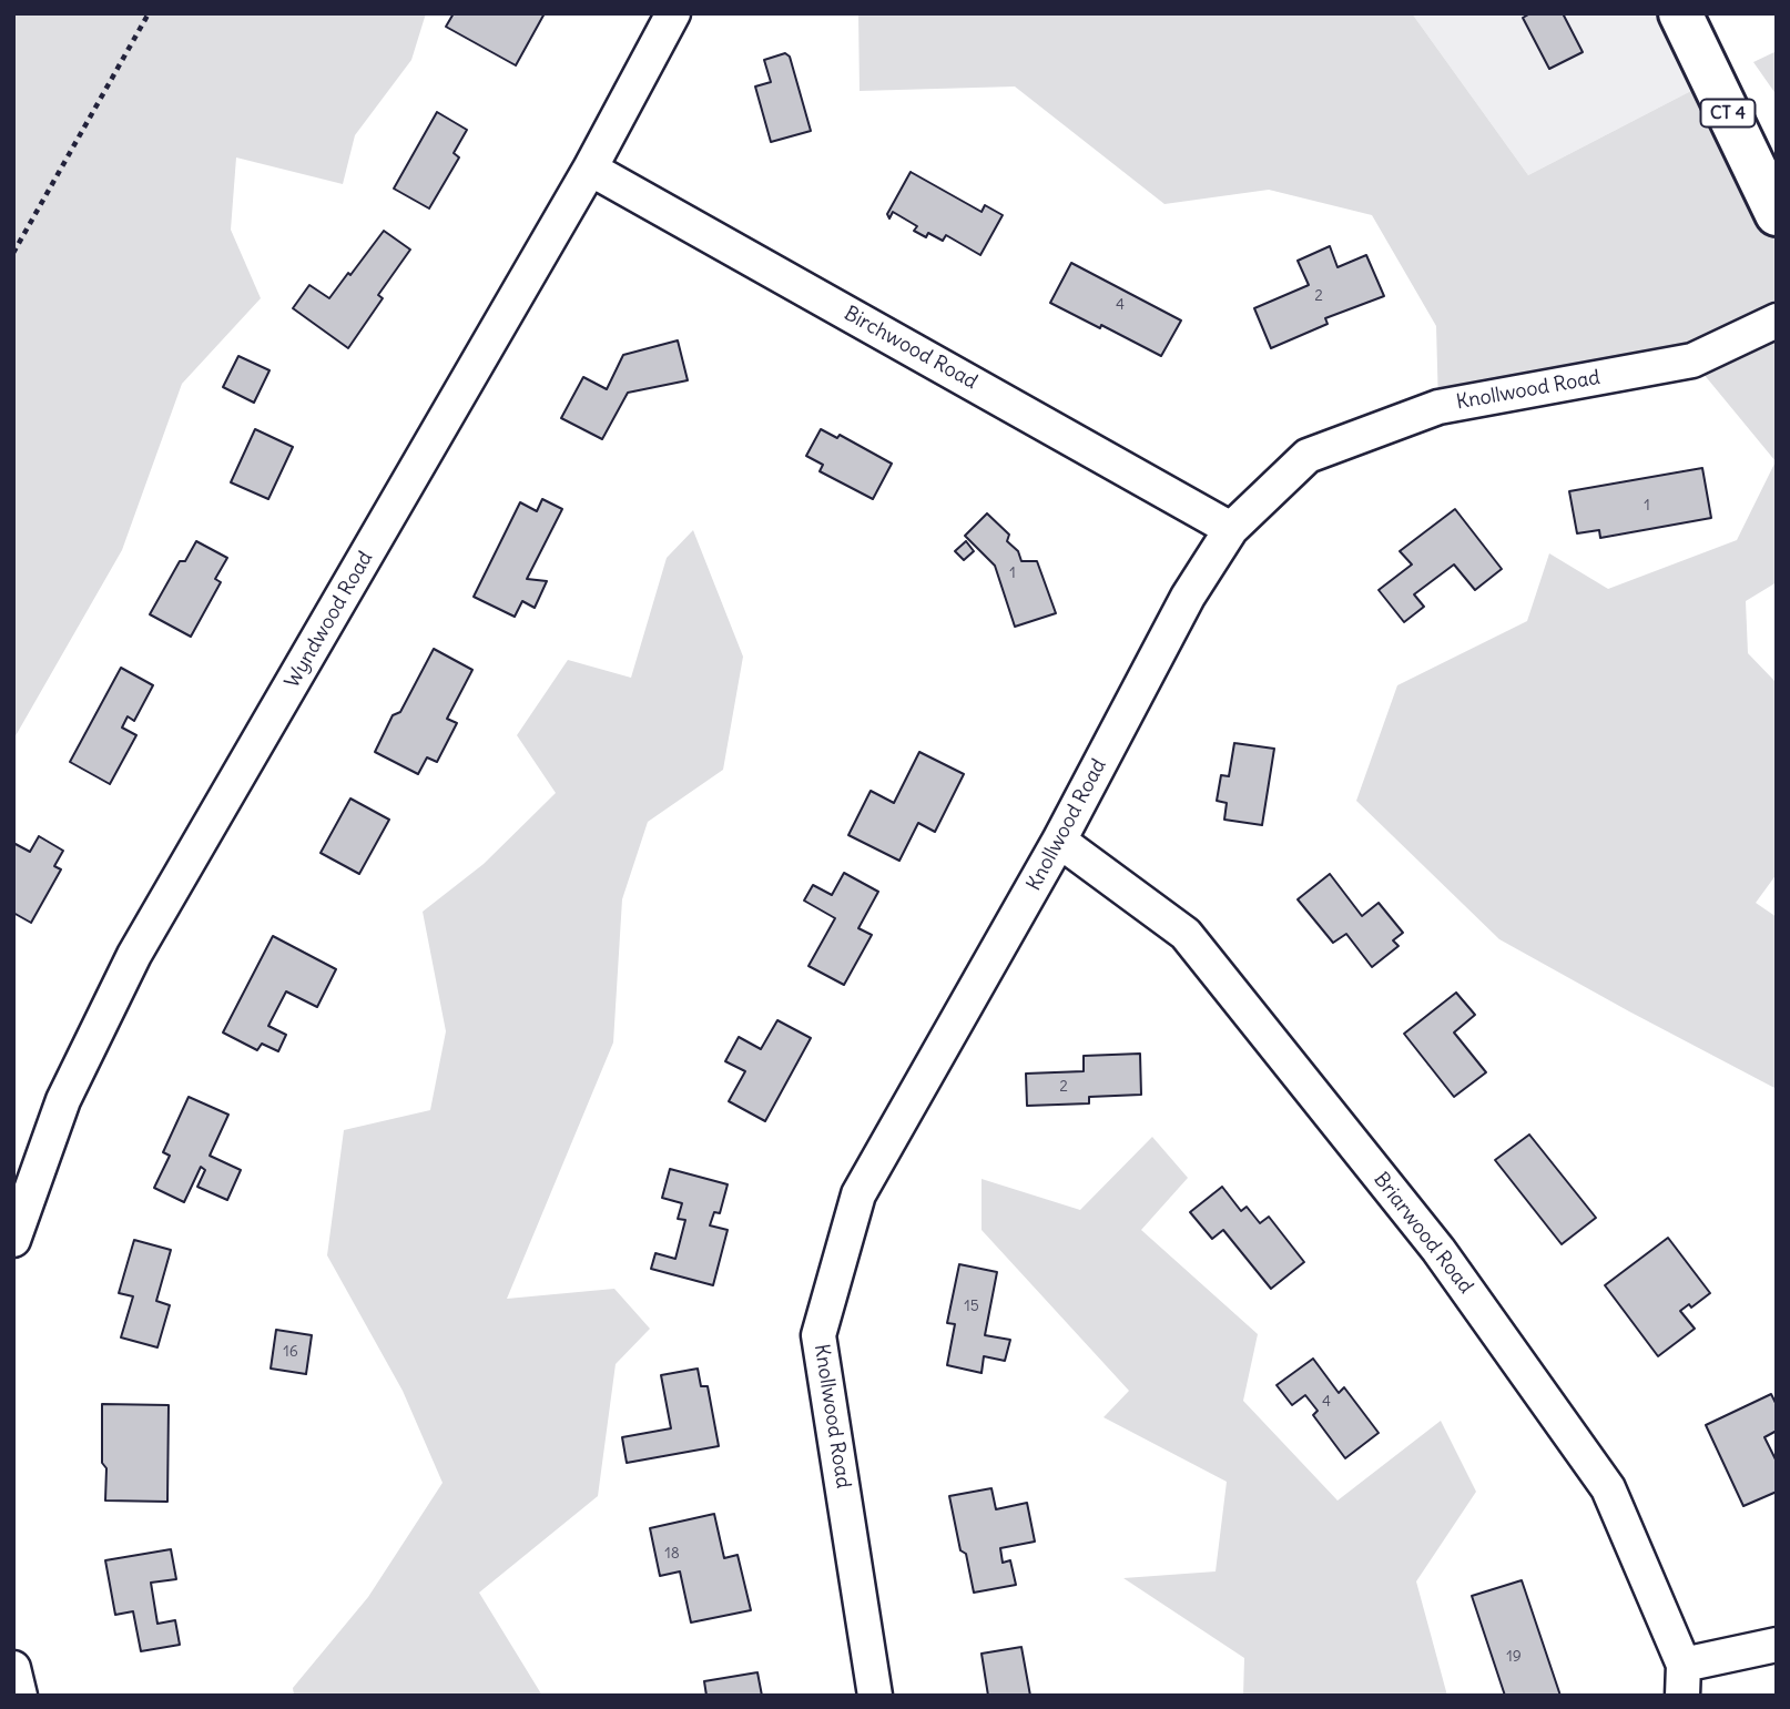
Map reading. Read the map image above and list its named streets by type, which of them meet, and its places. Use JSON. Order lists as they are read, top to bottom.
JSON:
{
  "streets": {
    "main road": ["CT 4"],
    "street": [
      "Birchwood Road",
      "Knollwood Road",
      "Wyndwood Road",
      "Briarwood Road"
    ]
  },
  "crossings": [
    ["Birchwood Road", "Knollwood Road"],
    ["Birchwood Road", "Wyndwood Road"],
    ["Knollwood Road", "Briarwood Road"]
  ],
  "house_numbers": [
    "2",
    "4",
    "1",
    "1",
    "2",
    "15",
    "16",
    "4",
    "18",
    "19"
  ]
}
